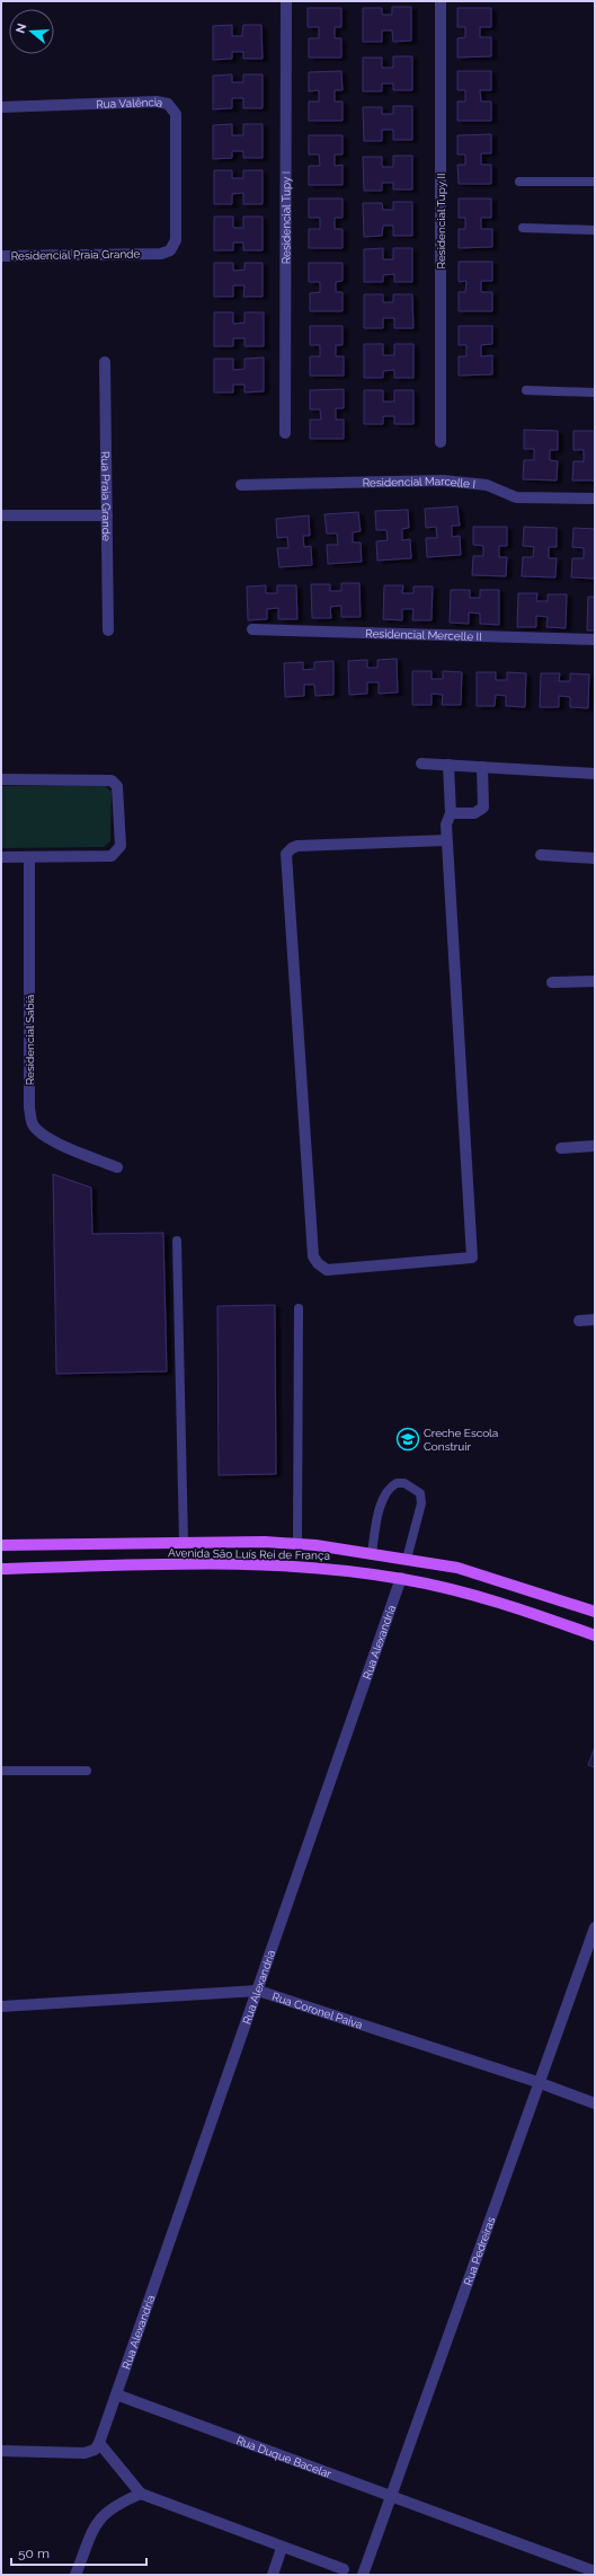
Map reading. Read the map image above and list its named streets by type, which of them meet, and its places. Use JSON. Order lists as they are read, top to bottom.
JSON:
{
  "streets": {
    "main road": ["Avenida São Luís Rei de França"],
    "street": [
      "Rua Valência",
      "Residencial Tupy I",
      "Residencial Tupy II",
      "Residencial Praia Grande",
      "Residencial Marcelle I",
      "Rua Praia Grande",
      "Residencial Mercelle II",
      "Residencial Sabiá",
      "Rua Alexandria",
      "Rua Coronel Paiva",
      "Rua Pedreiras",
      "Rua Duque Bacelar"
    ]
  },
  "crossings": [
    ["Rua Valência", "Residencial Praia Grande"],
    ["Avenida São Luís Rei de França", "Rua Alexandria"],
    ["Rua Alexandria", "Rua Coronel Paiva"],
    ["Rua Alexandria", "Rua Duque Bacelar"],
    ["Rua Coronel Paiva", "Rua Pedreiras"],
    ["Rua Pedreiras", "Rua Duque Bacelar"]
  ],
  "places": {
    "school or university": ["Creche Escola Construir"]
  },
  "scale_bar": "50 m",
  "north": "left"
}
